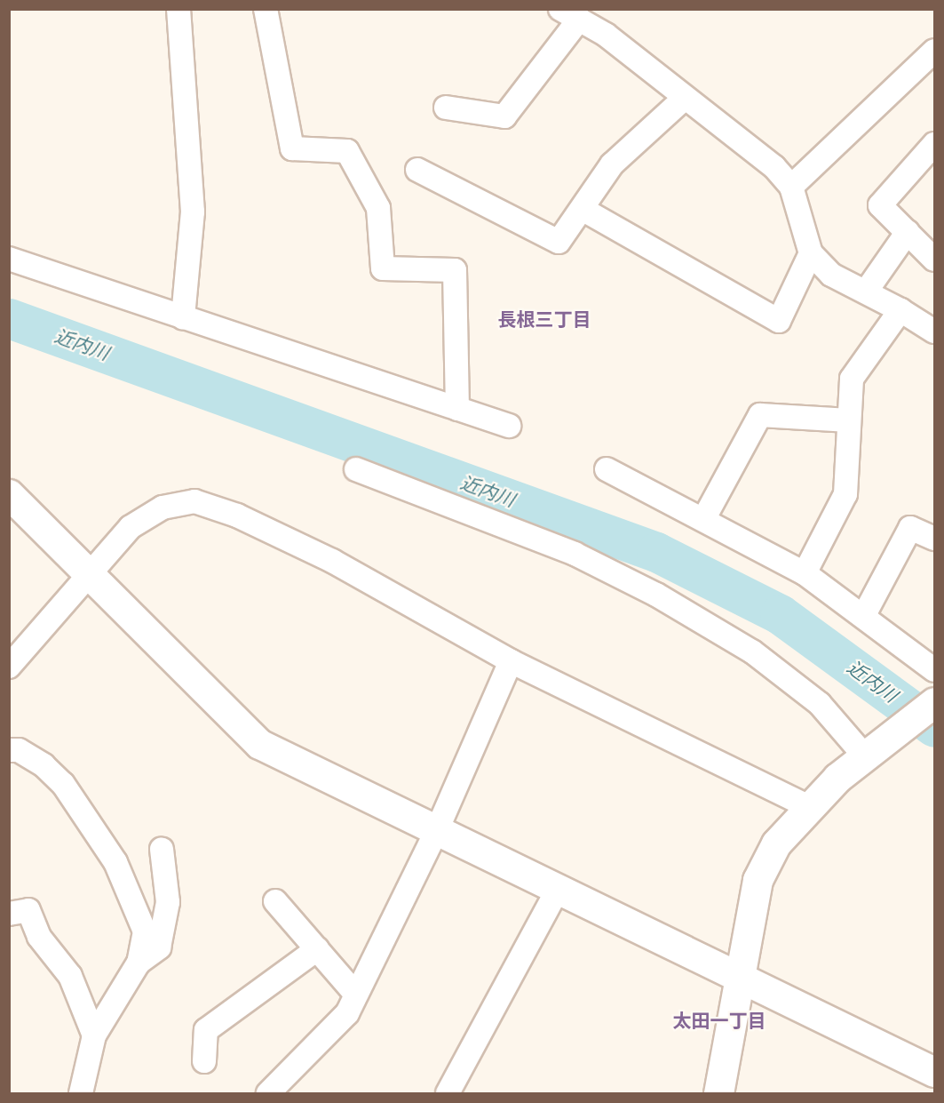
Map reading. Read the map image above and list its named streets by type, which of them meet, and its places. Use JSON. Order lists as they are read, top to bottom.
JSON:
{
  "districts": ["長根三丁目", "太田一丁目"],
  "water": ["近内川"]
}
